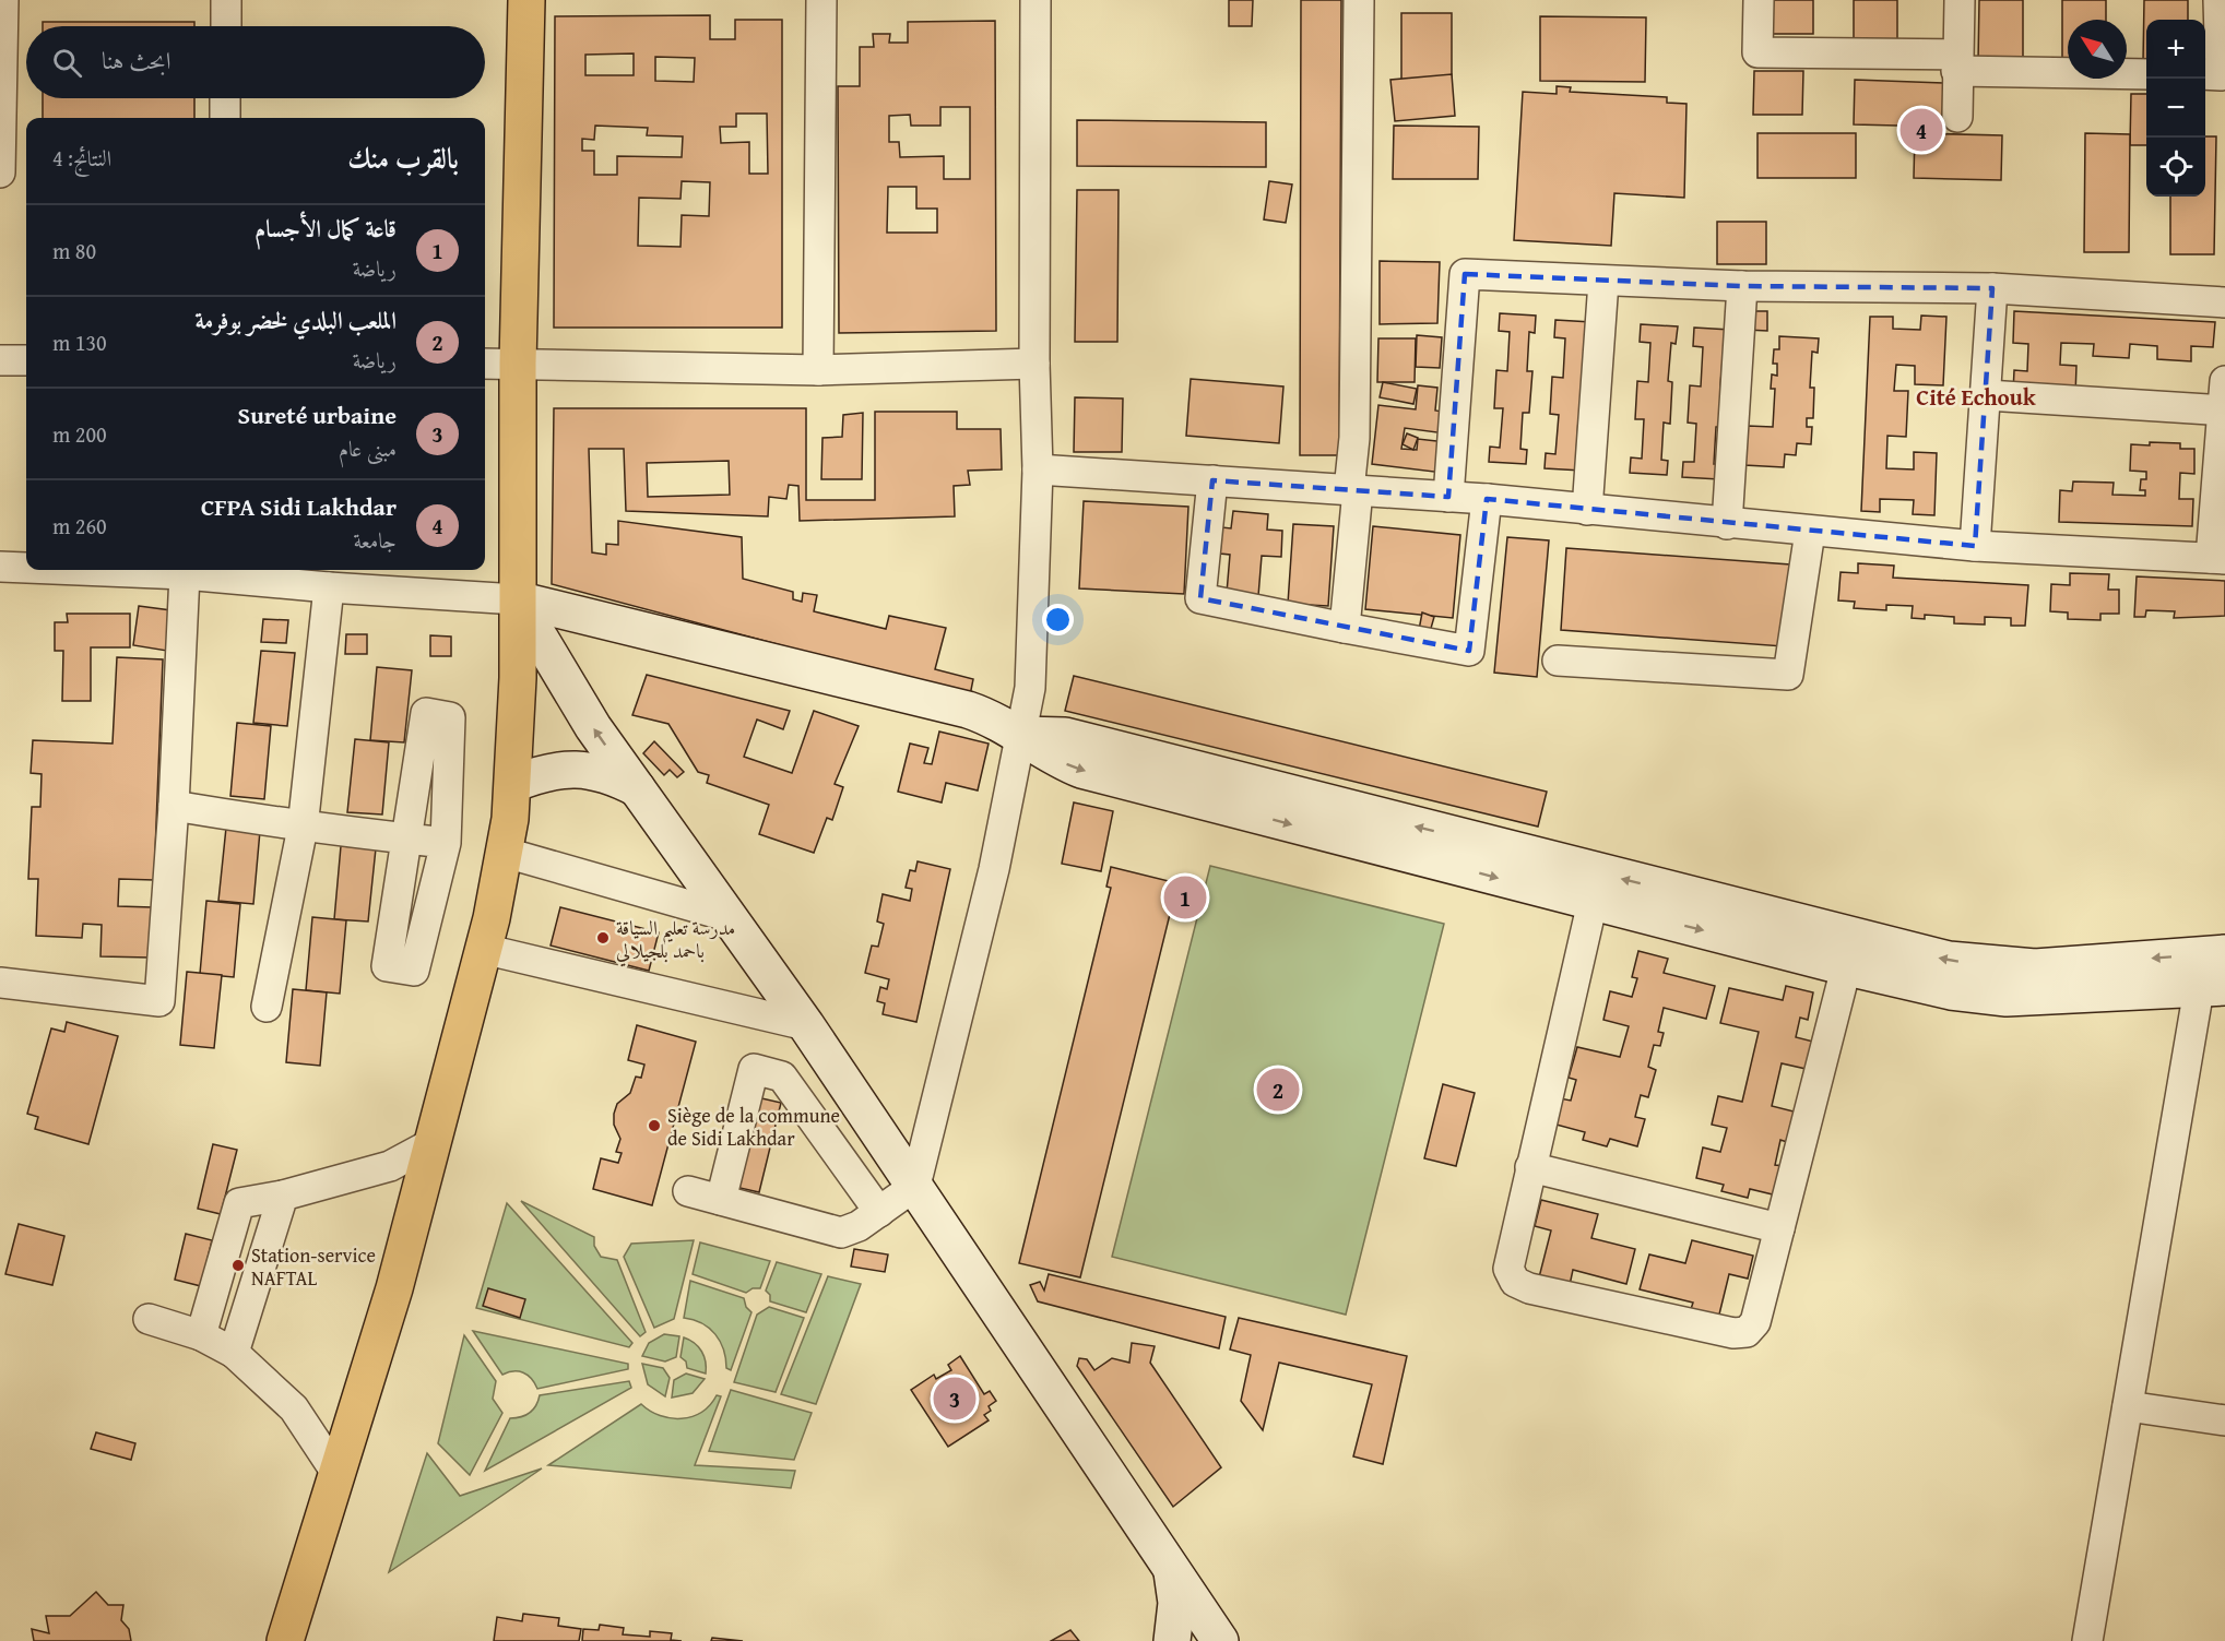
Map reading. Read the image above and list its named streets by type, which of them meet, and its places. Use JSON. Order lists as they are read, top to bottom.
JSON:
{
  "districts": ["Cité Echouk"],
  "places": ["مدرسة تعليم السياقة باحمد بلجيلالي", "Siège de la commune de Sidi Lakhdar", "Station-service NAFTAL"],
  "north": "top left",
  "page": {
    "map_buttons": ["+", "−"],
    "search": "ابحث هنا",
    "pins": [
      "4",
      "1",
      "2",
      "3"
    ],
    "heading": ["بالقرب منك", "النتائج: 4"],
    "list": [
      {
        "mark": "1",
        "name": "قاعة كمال الأجسام",
        "note": "رياضة",
        "value": "80 m"
      },
      {
        "mark": "2",
        "name": "الملعب البلدي لخضر بوفرمة",
        "note": "رياضة",
        "value": "130 m"
      },
      {
        "mark": "3",
        "name": "Sureté urbaine",
        "note": "مبنى عام",
        "value": "200 m"
      },
      {
        "mark": "4",
        "name": "CFPA Sidi Lakhdar",
        "note": "جامعة",
        "value": "260 m"
      }
    ]
  }
}
